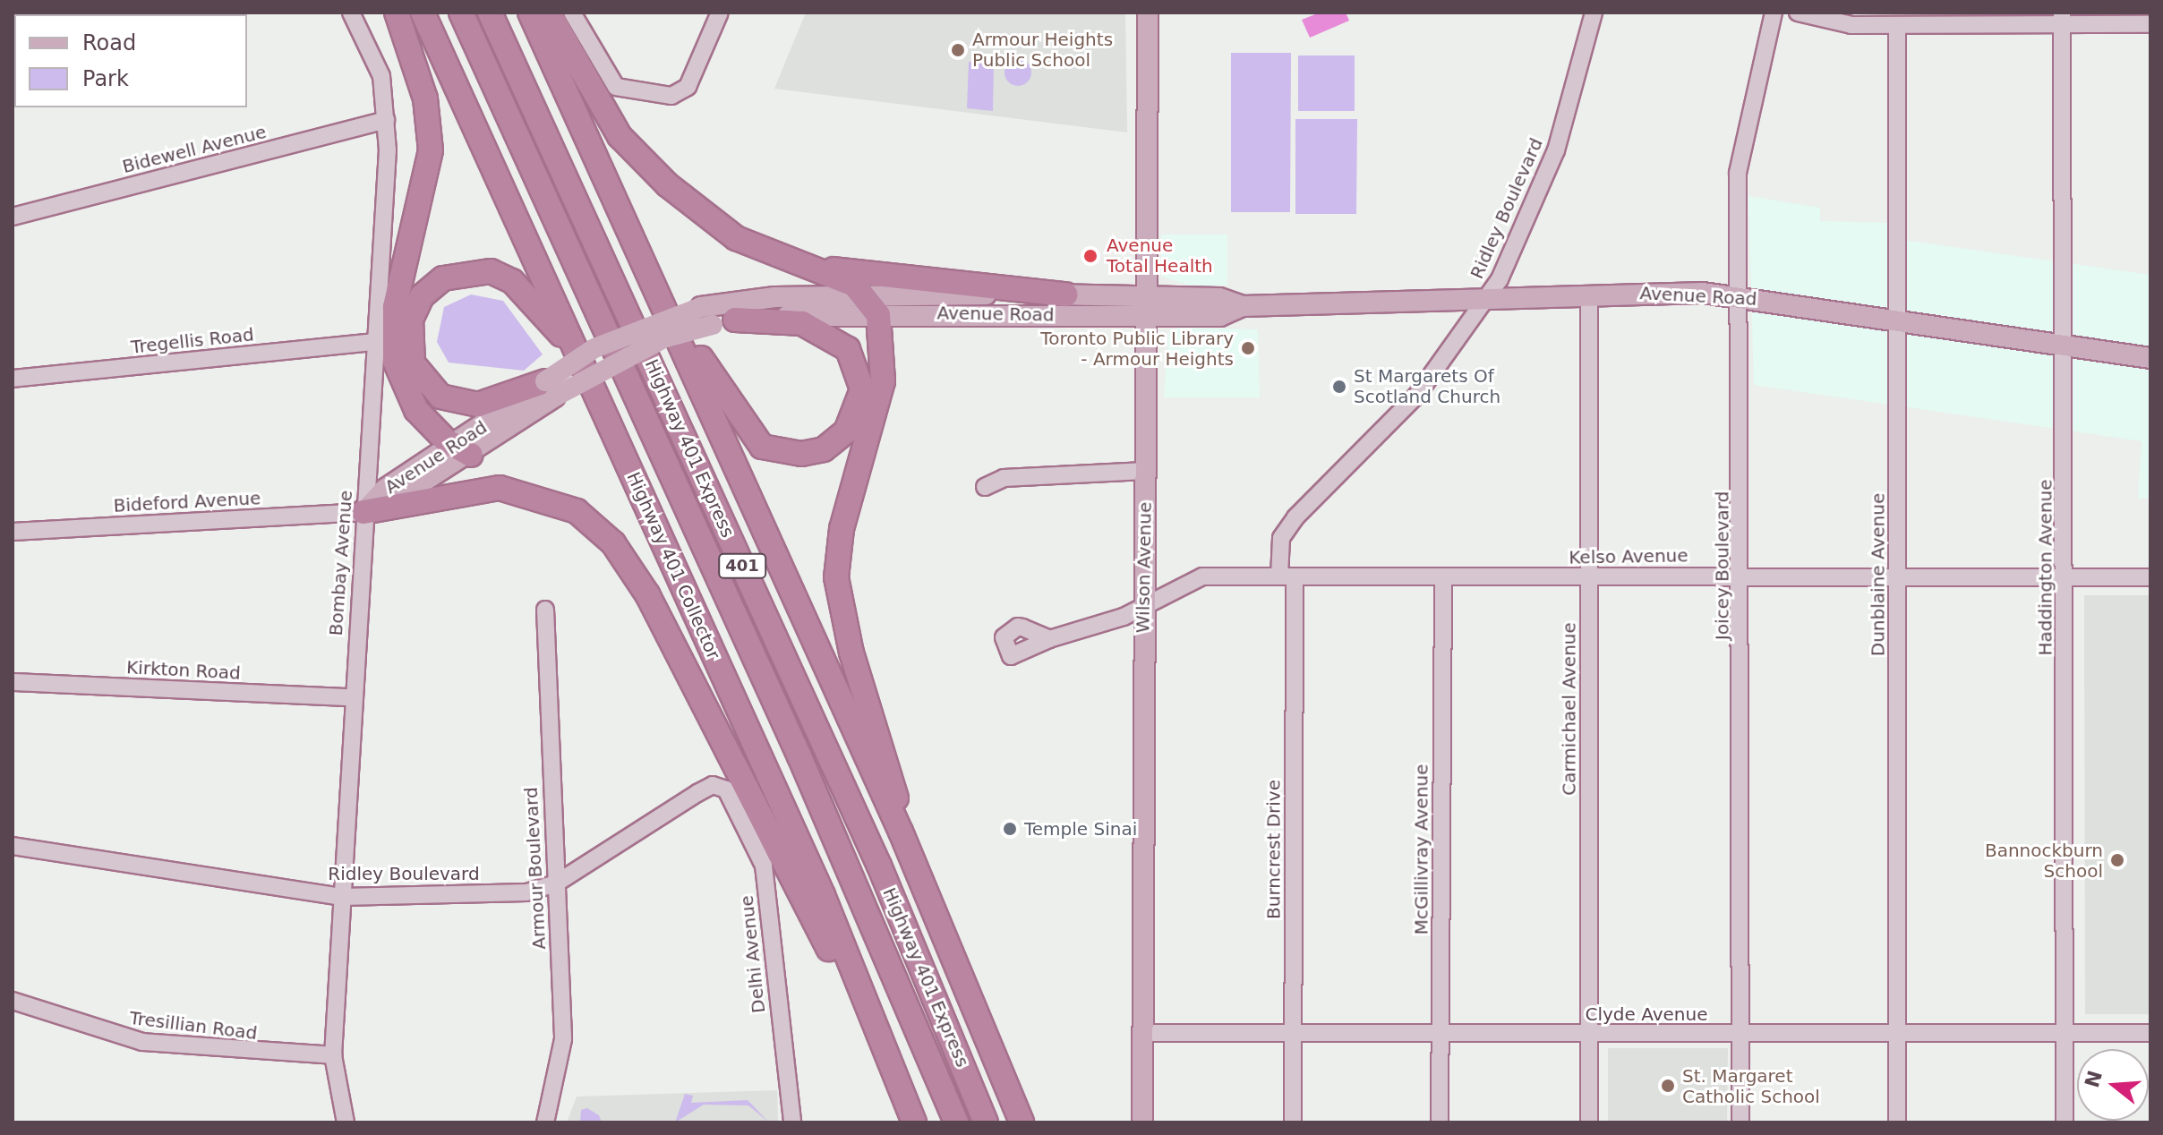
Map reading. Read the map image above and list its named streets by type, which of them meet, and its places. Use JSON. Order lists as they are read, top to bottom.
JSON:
{
  "streets": {
    "highway": ["Highway 401 Express", "Highway 401 Collector", "401"],
    "main road": ["Avenue Road", "Wilson Avenue"],
    "street": [
      "Bidewell Avenue",
      "Ridley Boulevard",
      "Tregellis Road",
      "Bideford Avenue",
      "Kelso Avenue",
      "Bombay Avenue",
      "Joicey Boulevard",
      "Haddington Avenue",
      "Dunblaine Avenue",
      "Kirkton Road",
      "Carmichael Avenue",
      "Burncrest Drive",
      "McGillivray Avenue",
      "Armour Boulevard",
      "Delhi Avenue",
      "Clyde Avenue",
      "Tresillian Road"
    ]
  },
  "crossings": [
    ["Bidewell Avenue", "Bombay Avenue"],
    ["Ridley Boulevard", "Avenue Road"],
    ["Ridley Boulevard", "Kelso Avenue"],
    ["Ridley Boulevard", "Bombay Avenue"],
    ["Ridley Boulevard", "Burncrest Drive"],
    ["Ridley Boulevard", "Armour Boulevard"],
    ["Ridley Boulevard", "Delhi Avenue"],
    ["Avenue Road", "Bideford Avenue"],
    ["Avenue Road", "Bombay Avenue"],
    ["Avenue Road", "Joicey Boulevard"],
    ["Avenue Road", "Wilson Avenue"],
    ["Avenue Road", "Haddington Avenue"],
    ["Avenue Road", "Dunblaine Avenue"],
    ["Avenue Road", "Carmichael Avenue"],
    ["Tregellis Road", "Bombay Avenue"],
    ["Bideford Avenue", "Bombay Avenue"],
    ["Kelso Avenue", "Joicey Boulevard"],
    ["Kelso Avenue", "Haddington Avenue"],
    ["Kelso Avenue", "Dunblaine Avenue"],
    ["Kelso Avenue", "Carmichael Avenue"],
    ["Kelso Avenue", "Burncrest Drive"],
    ["Kelso Avenue", "McGillivray Avenue"],
    ["Bombay Avenue", "Kirkton Road"],
    ["Bombay Avenue", "Tresillian Road"],
    ["Joicey Boulevard", "Clyde Avenue"],
    ["Wilson Avenue", "Clyde Avenue"],
    ["Haddington Avenue", "Clyde Avenue"],
    ["Dunblaine Avenue", "Clyde Avenue"],
    ["Carmichael Avenue", "Clyde Avenue"],
    ["Burncrest Drive", "Clyde Avenue"],
    ["McGillivray Avenue", "Clyde Avenue"]
  ],
  "places": [
    "Armour Heights Public School",
    "Avenue Total Health",
    "Toronto Public Library - Armour Heights",
    "St Margarets Of Scotland Church",
    "Temple Sinai",
    "Bannockburn School",
    "St. Margaret Catholic School"
  ],
  "legend": ["Road", "Park"],
  "north": "left"
}
